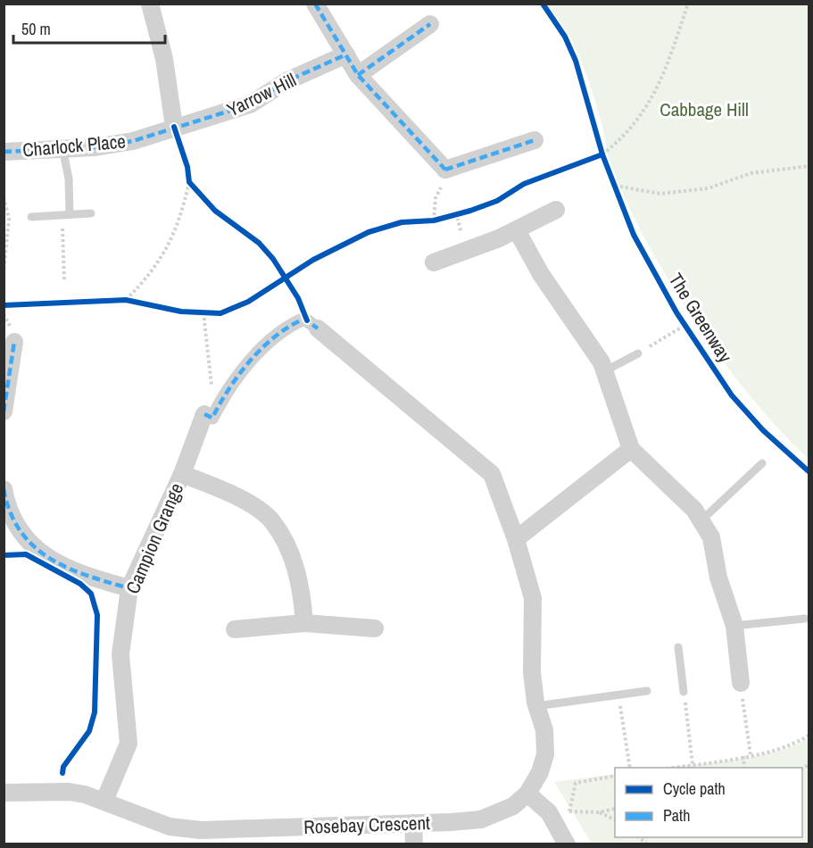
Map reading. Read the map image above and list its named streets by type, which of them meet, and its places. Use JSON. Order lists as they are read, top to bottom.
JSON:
{
  "streets": {
    "street": [
      "Yarrow Hill",
      "Charlock Place",
      "Campion Grange",
      "Rosebay Crescent"
    ],
    "cycle path": ["The Greenway"]
  },
  "crossings": [
    ["Yarrow Hill", "Charlock Place"],
    ["Campion Grange", "Rosebay Crescent"]
  ],
  "parks": ["Cabbage Hill"],
  "legend": ["Cycle path", "Path"],
  "scale_bar": "50 m"
}
